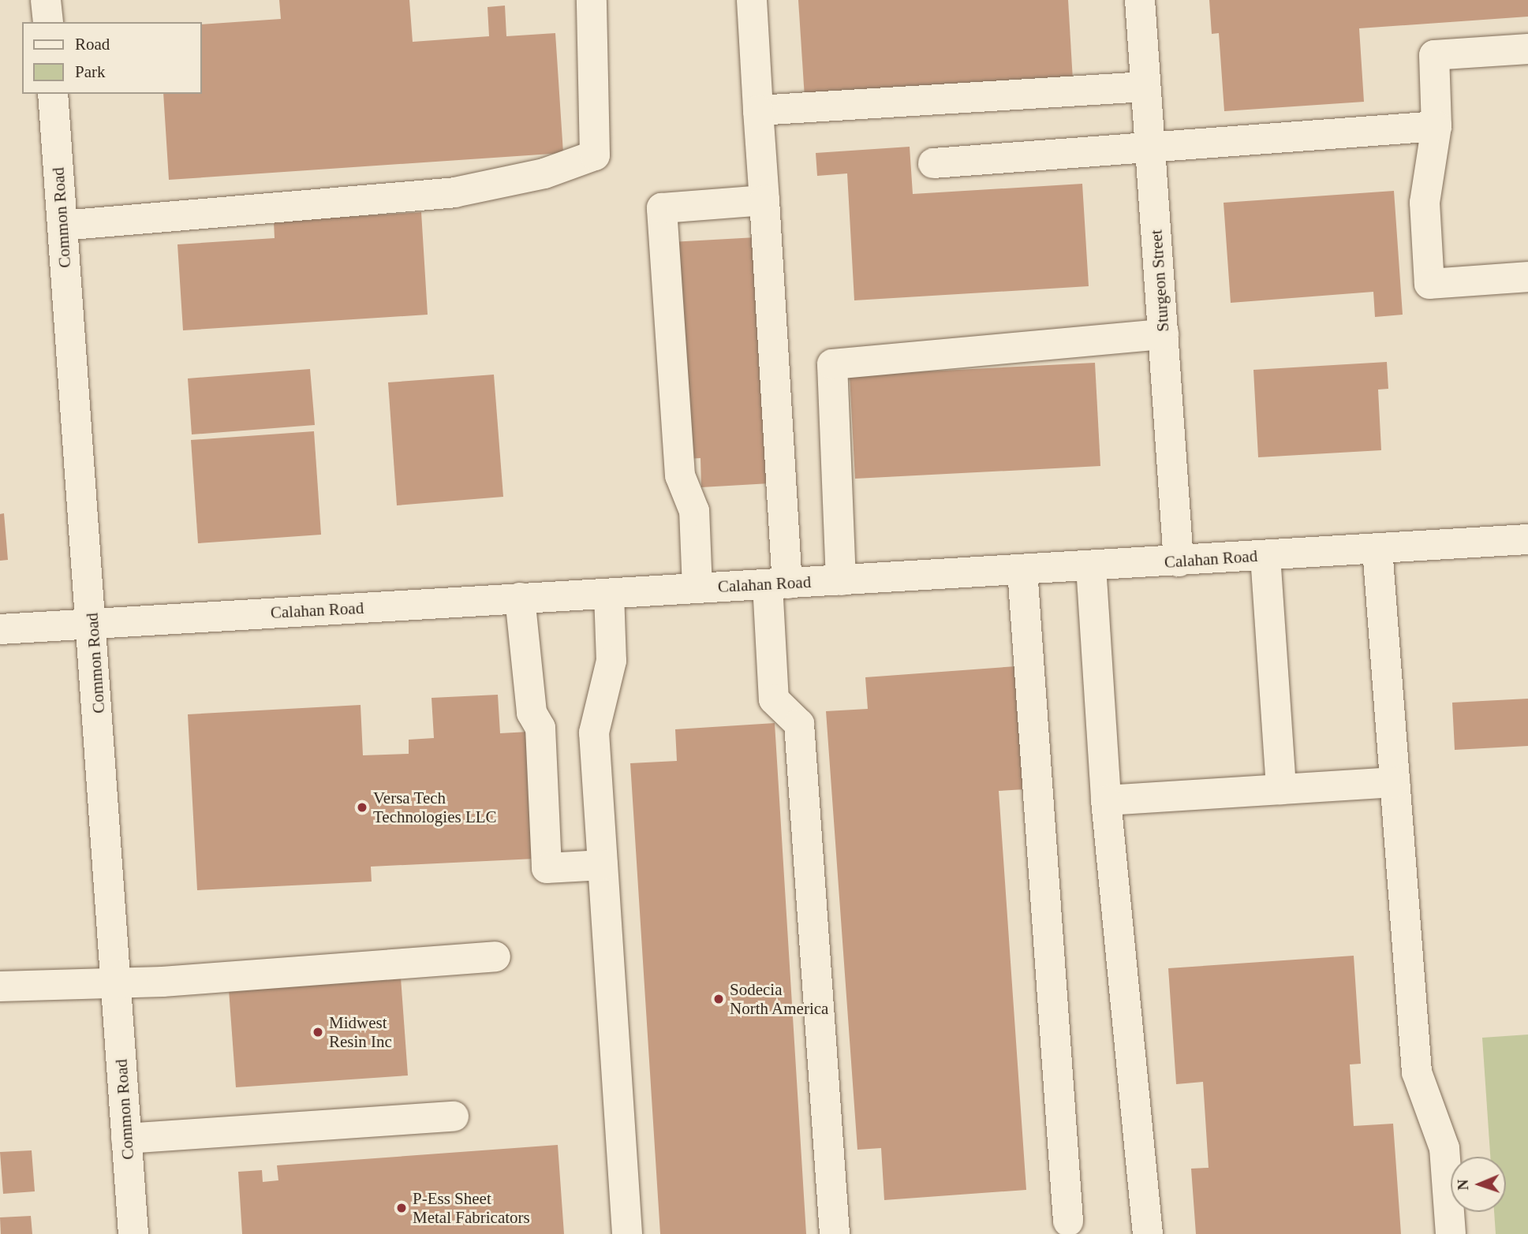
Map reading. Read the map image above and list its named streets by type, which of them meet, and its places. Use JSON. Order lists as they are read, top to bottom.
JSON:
{
  "streets": {
    "street": ["Common Road", "Sturgeon Street", "Calahan Road"]
  },
  "crossings": [
    ["Common Road", "Calahan Road"],
    ["Sturgeon Street", "Calahan Road"]
  ],
  "places": [
    "Versa Tech Technologies LLC",
    "Sodecia North America",
    "Midwest Resin Inc",
    "P-Ess Sheet Metal Fabricators"
  ],
  "legend": ["Road", "Park"],
  "north": "left"
}
